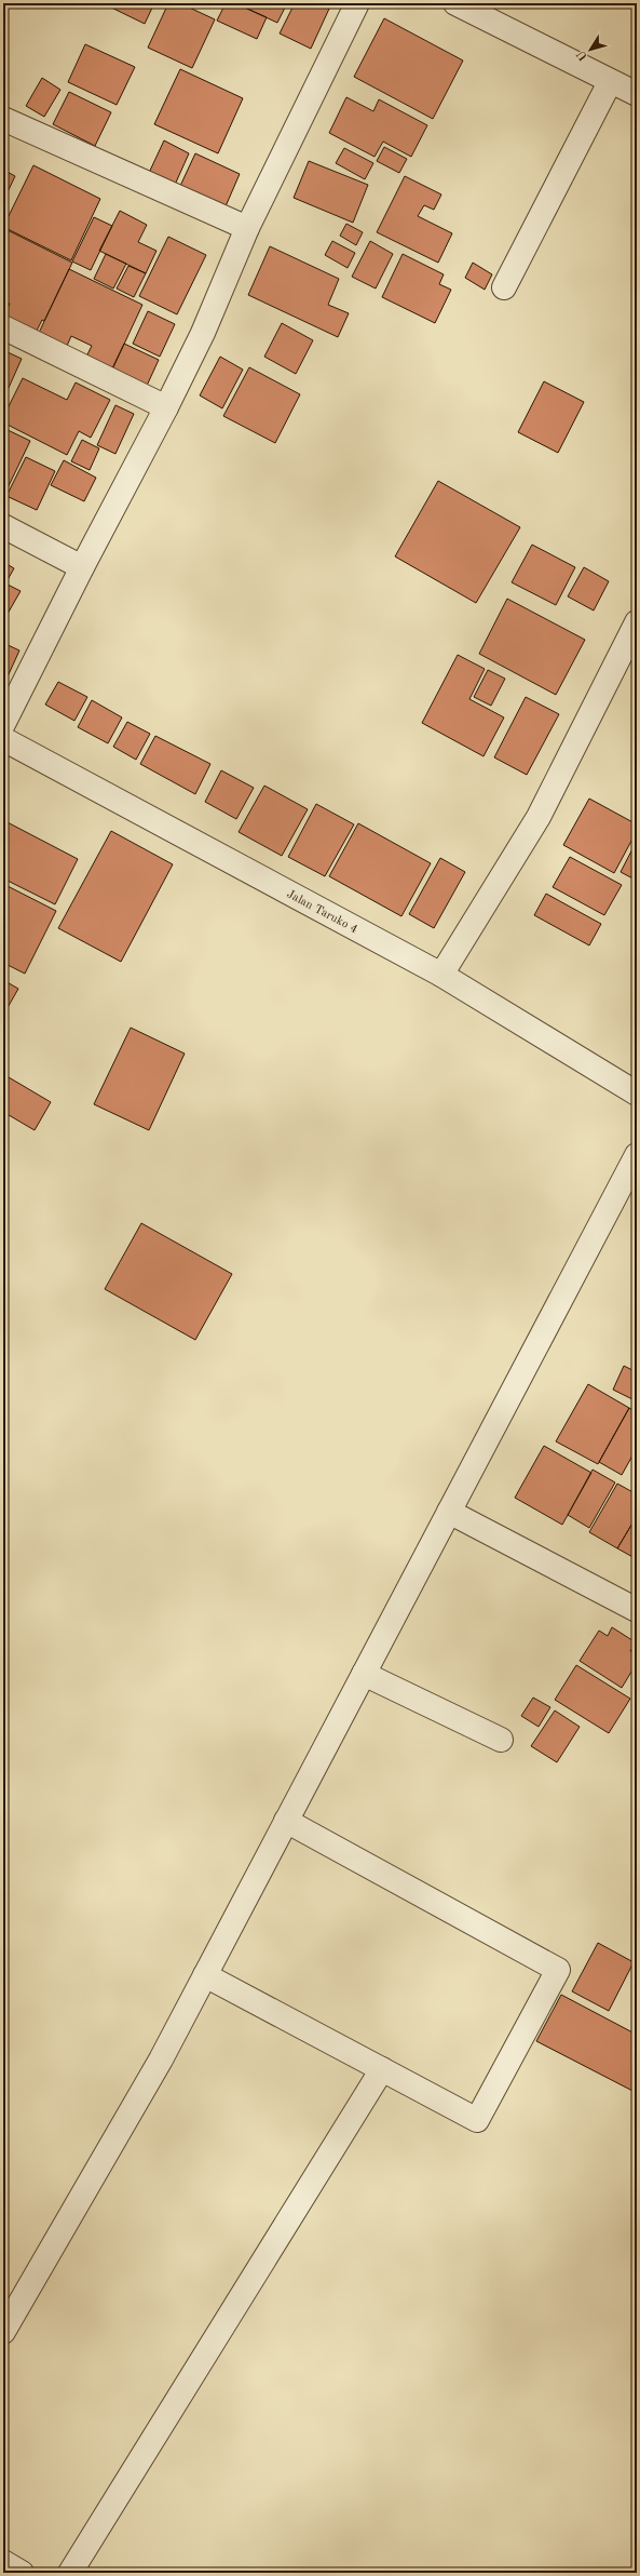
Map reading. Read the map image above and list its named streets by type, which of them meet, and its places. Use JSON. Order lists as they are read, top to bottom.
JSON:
{
  "streets": {
    "street": ["Jalan Taruko 4"]
  },
  "north": "bottom left"
}
